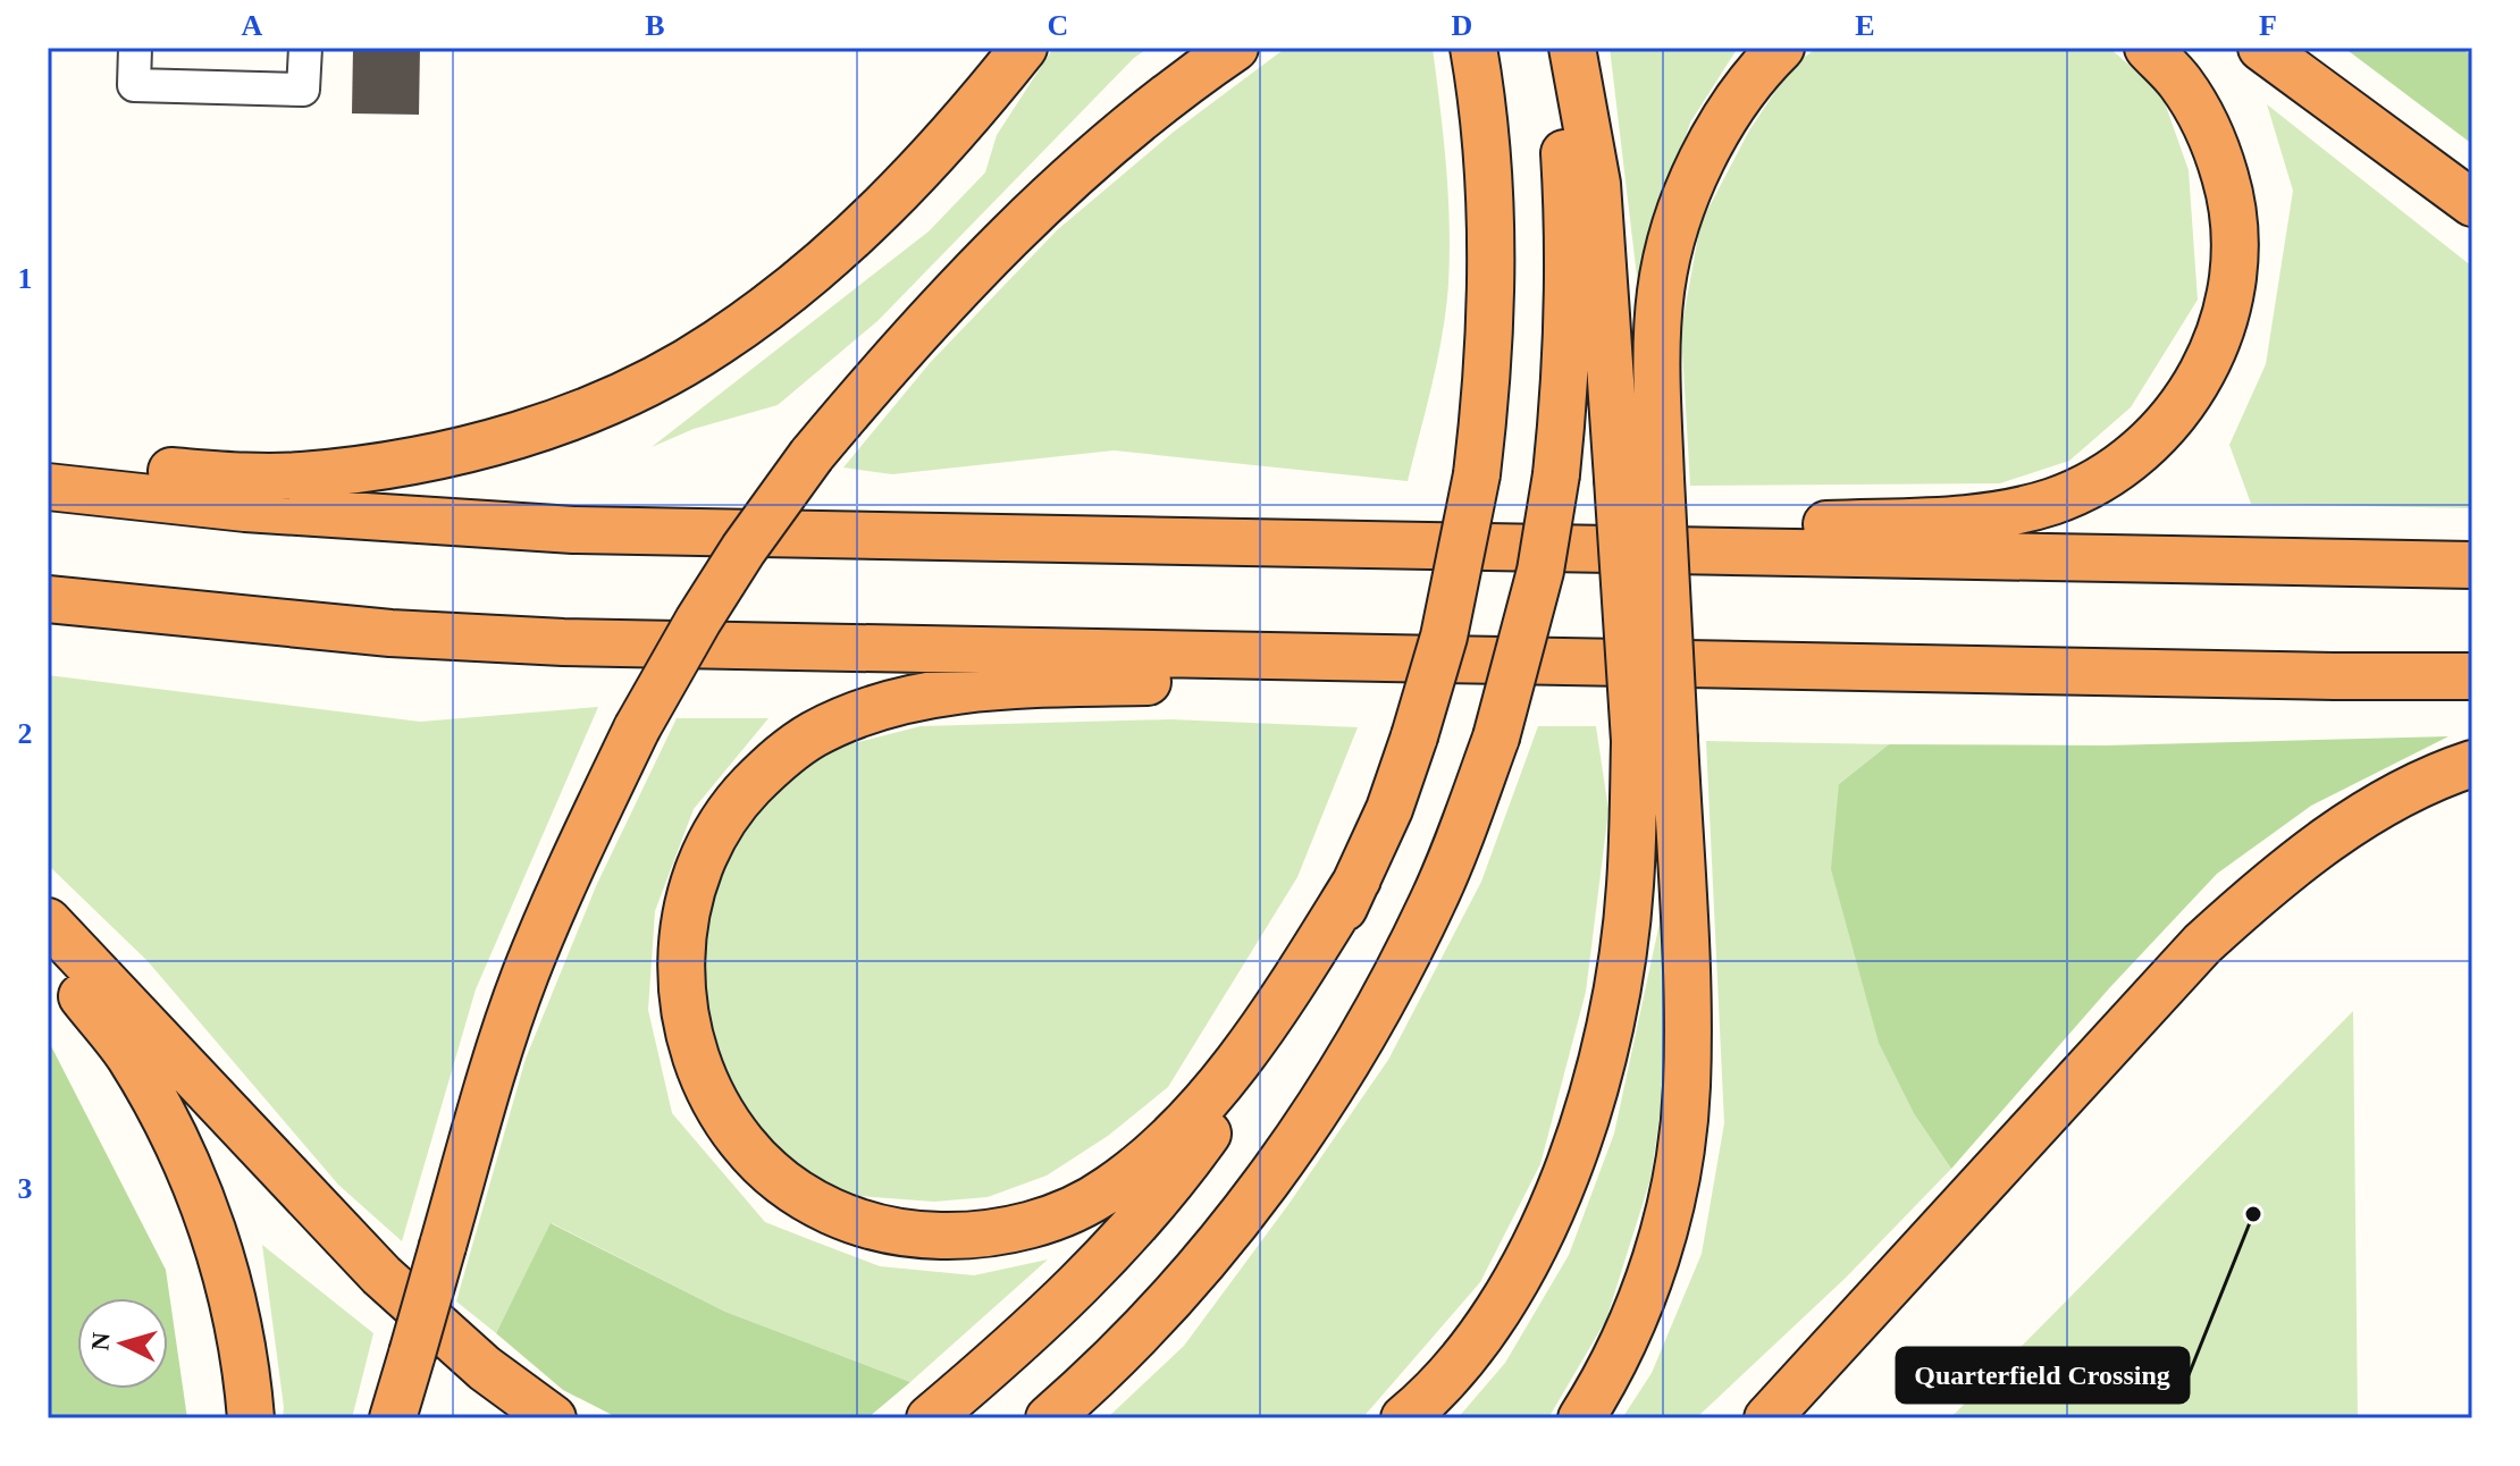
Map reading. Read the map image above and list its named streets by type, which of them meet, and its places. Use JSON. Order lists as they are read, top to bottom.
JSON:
{
  "places": ["Quarterfield Crossing"],
  "north": "left",
  "grid": {
    "columns": [
      "A",
      "B",
      "C",
      "D",
      "E",
      "F"
    ],
    "rows": ["1", "2", "3"]
  }
}
